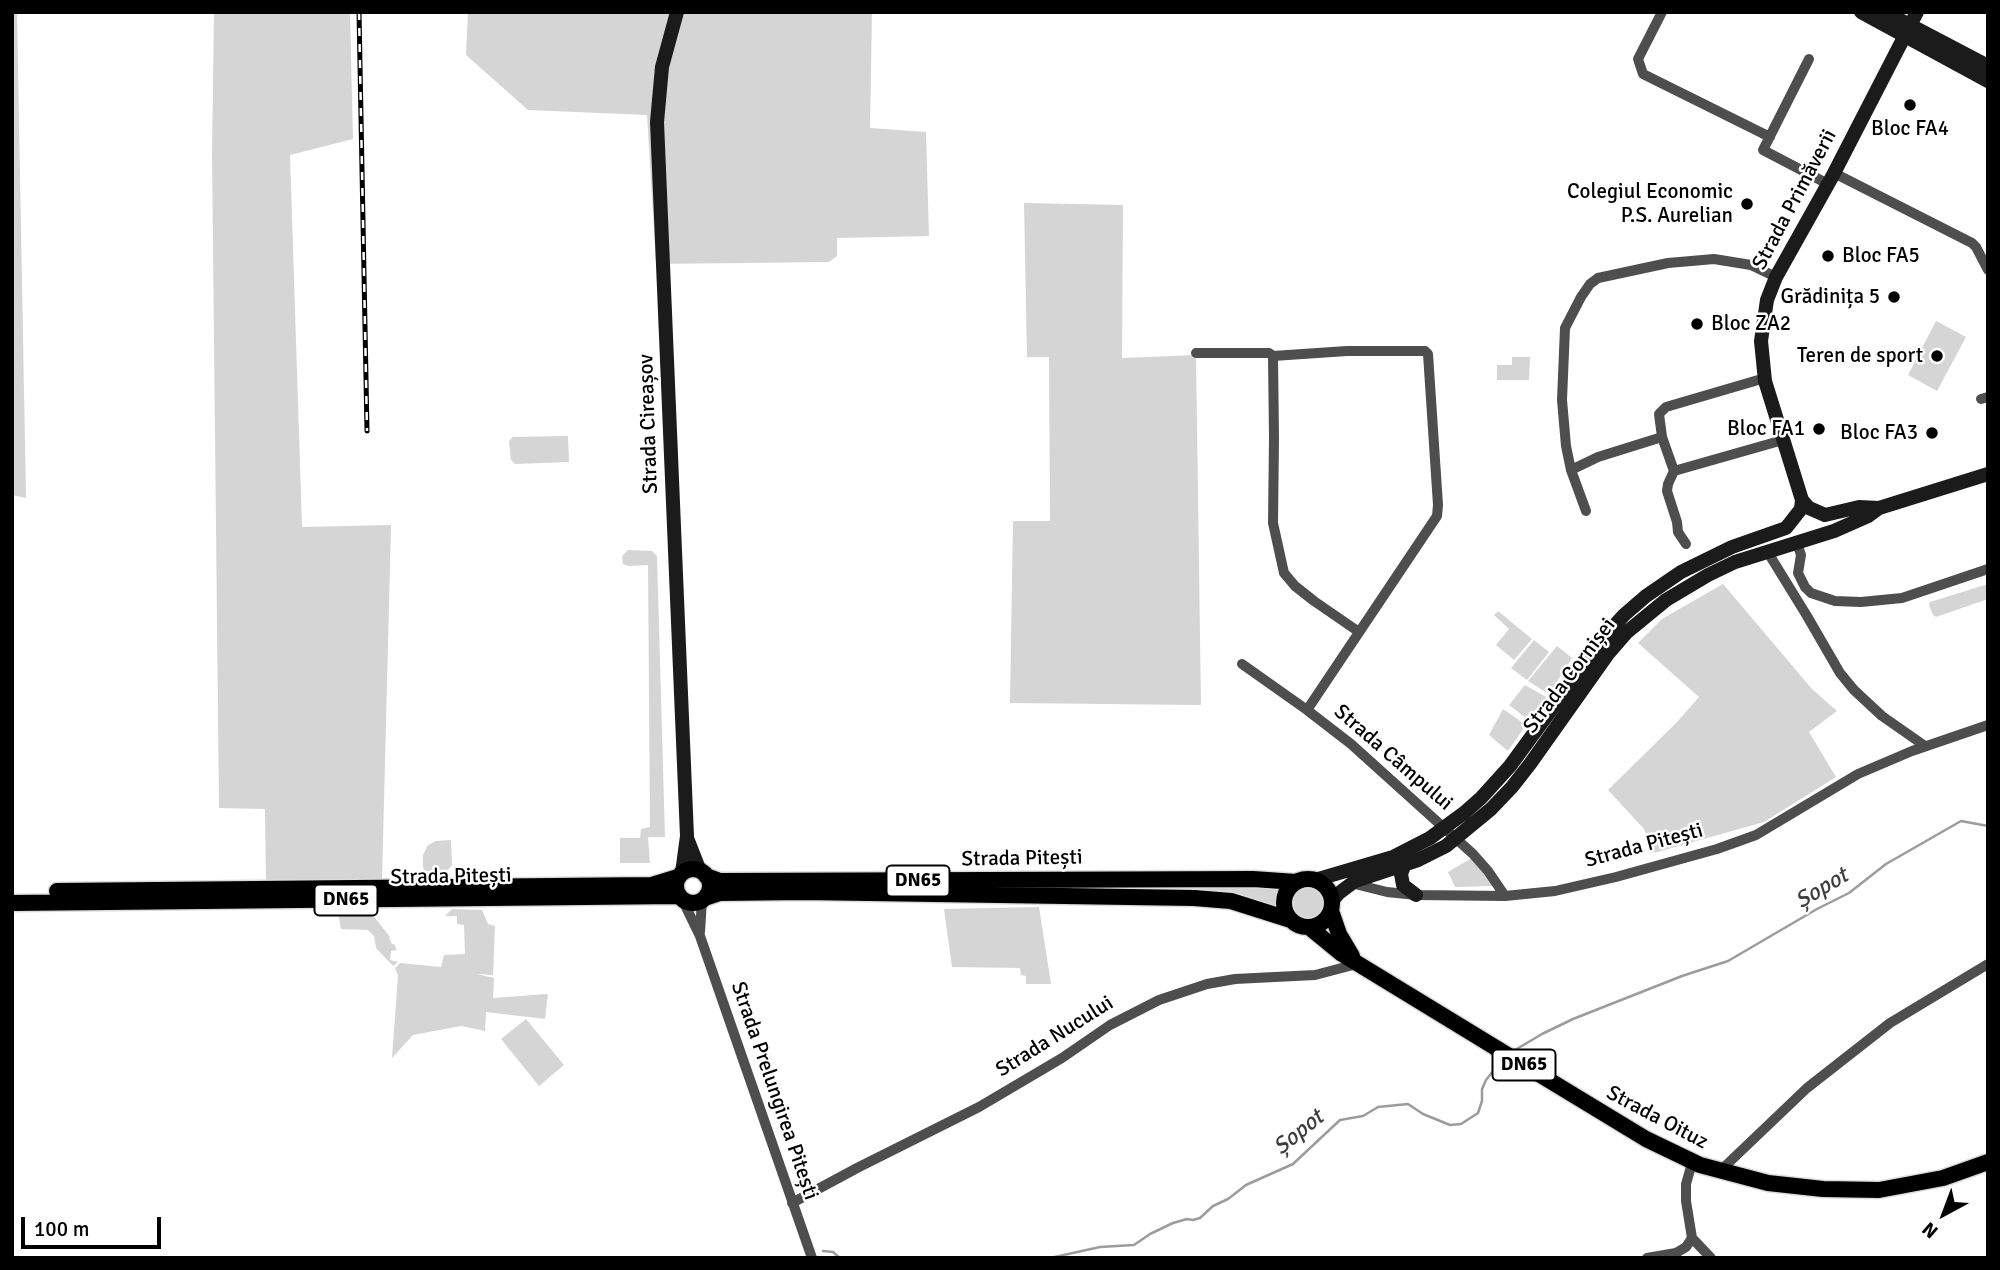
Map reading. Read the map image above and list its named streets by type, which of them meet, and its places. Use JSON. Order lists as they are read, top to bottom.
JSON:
{
  "streets": {
    "main road": ["Strada Pitești", "DN65", "Strada Oituz"],
    "street": [
      "Strada Primăverii",
      "Strada Cireașov",
      "Strada Cornișei",
      "Strada Câmpului",
      "Strada Nucului",
      "Strada Prelungirea Pitești"
    ]
  },
  "crossings": [
    ["Strada Primăverii", "Strada Cornișei"],
    ["Strada Cireașov", "Strada Pitești"],
    ["Strada Cireașov", "Strada Prelungirea Pitești"],
    ["Strada Cornișei", "Strada Câmpului"],
    ["Strada Cornișei", "Strada Pitești"],
    ["Strada Cornișei", "Strada Oituz"],
    ["Strada Câmpului", "Strada Pitești"],
    ["Strada Pitești", "Strada Prelungirea Pitești"],
    ["Strada Pitești", "Strada Oituz"],
    ["DN65", "Strada Oituz"],
    ["Strada Nucului", "Strada Prelungirea Pitești"],
    ["Strada Nucului", "Strada Oituz"]
  ],
  "water": ["Șopot"],
  "places": [
    "Bloc FA4",
    "Colegiul Economic P.S. Aurelian",
    "Bloc FA5",
    "Grădinița 5",
    "Bloc ZA2",
    "Teren de sport",
    "Bloc FA1",
    "Bloc FA3"
  ],
  "scale_bar": "100 m",
  "north": "bottom left"
}
